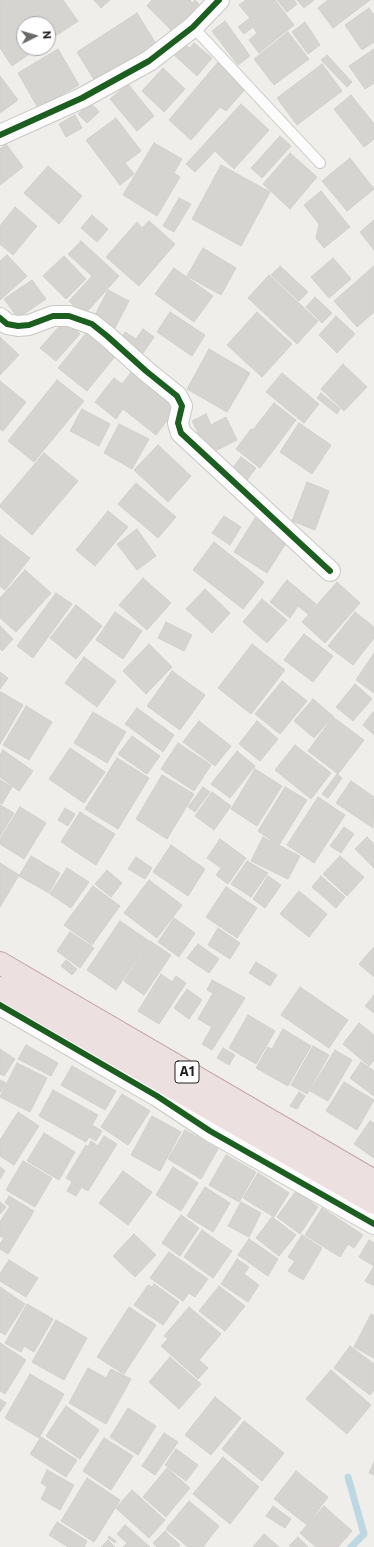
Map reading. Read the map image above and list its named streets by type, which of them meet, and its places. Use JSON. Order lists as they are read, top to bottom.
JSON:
{
  "streets": {
    "highway": ["A1"]
  },
  "north": "right"
}
